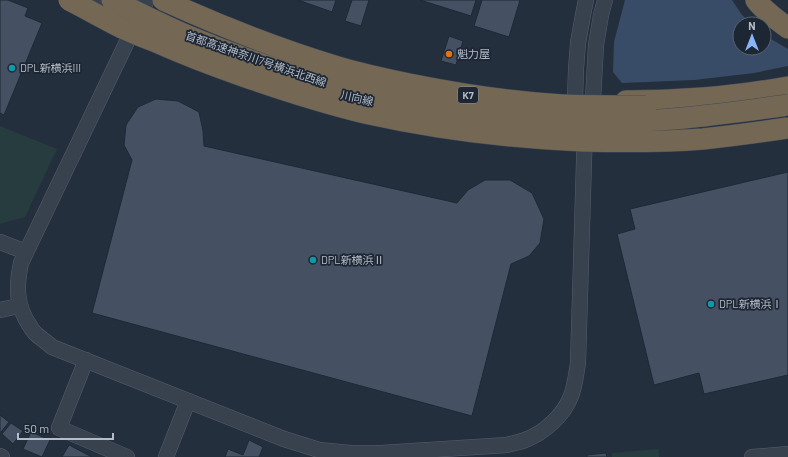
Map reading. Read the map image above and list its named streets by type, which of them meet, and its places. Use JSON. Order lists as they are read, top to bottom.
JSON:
{
  "streets": {
    "highway": ["首都高速神奈川7号横浜北西線", "K7"],
    "street": ["川向線"]
  },
  "places": [
    "魁力屋",
    "DPL新横浜III",
    "DPL新横浜Ⅱ",
    "DPL新横浜Ⅰ"
  ],
  "scale_bar": "50 m",
  "north": "top"
}
